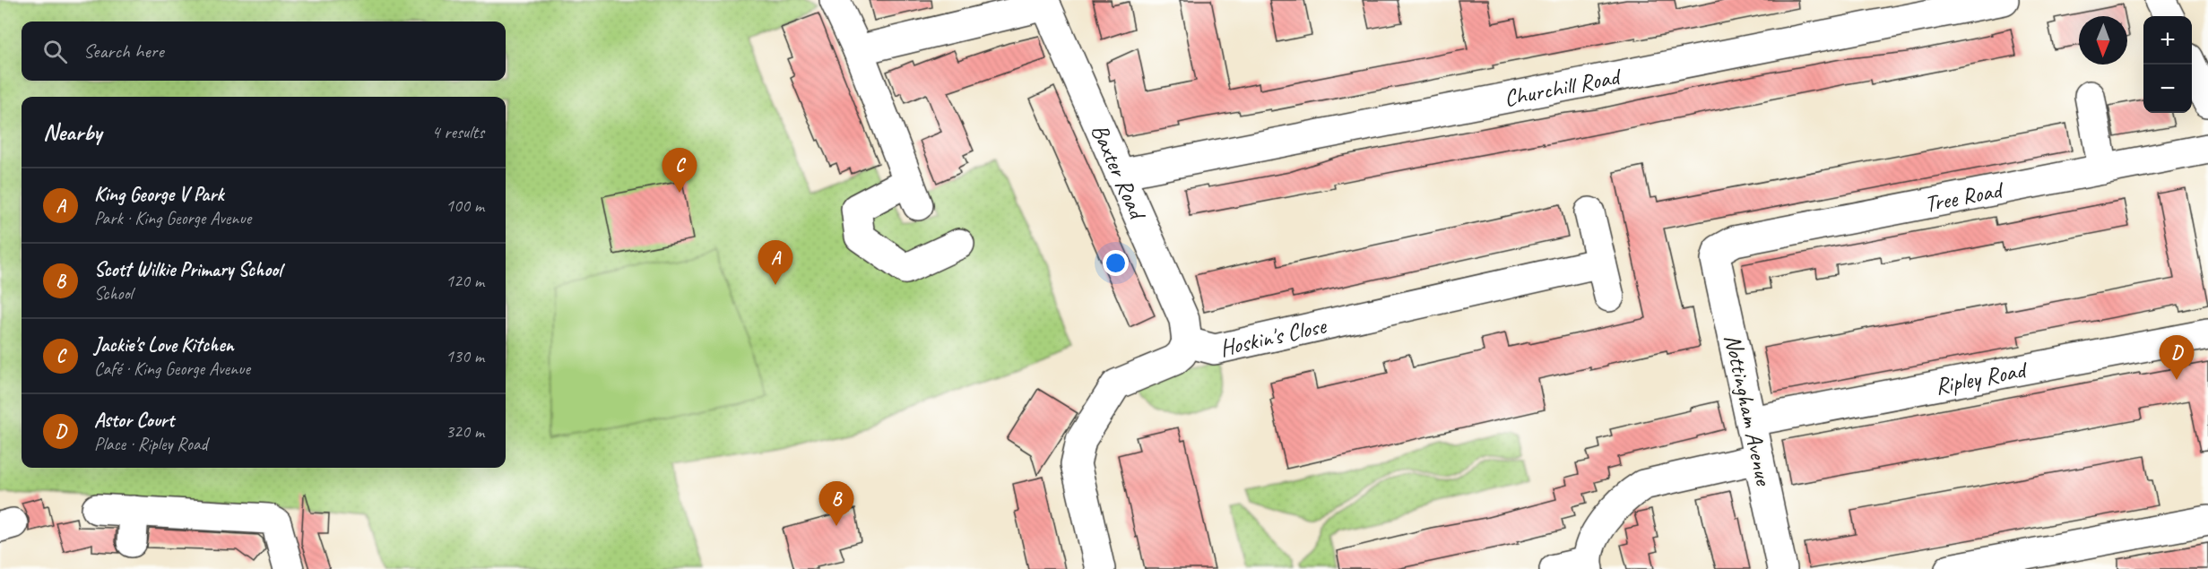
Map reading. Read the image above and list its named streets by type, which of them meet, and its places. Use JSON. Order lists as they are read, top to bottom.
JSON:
{
  "streets": {
    "street": [
      "Churchill Road",
      "Baxter Road",
      "Tree Road",
      "Hoskin's Close",
      "Ripley Road",
      "Nottingham Avenue"
    ]
  },
  "crossings": [
    ["Churchill Road", "Baxter Road"],
    ["Baxter Road", "Hoskin's Close"],
    ["Tree Road", "Nottingham Avenue"],
    ["Ripley Road", "Nottingham Avenue"]
  ],
  "north": "bottom",
  "page": {
    "map_buttons": ["+", "−"],
    "search": "Search here",
    "heading": ["Nearby", "4 results"],
    "pins": [
      "C",
      "A",
      "D",
      "B"
    ],
    "list": [
      {
        "mark": "A",
        "name": "King George V Park",
        "note": "Park · King George Avenue",
        "value": "100 m"
      },
      {
        "mark": "B",
        "name": "Scott Wilkie Primary School",
        "note": "School",
        "value": "120 m"
      },
      {
        "mark": "C",
        "name": "Jackie's Love Kitchen",
        "note": "Café · King George Avenue",
        "value": "130 m"
      },
      {
        "mark": "D",
        "name": "Astor Court",
        "note": "Place · Ripley Road",
        "value": "320 m"
      }
    ]
  }
}
